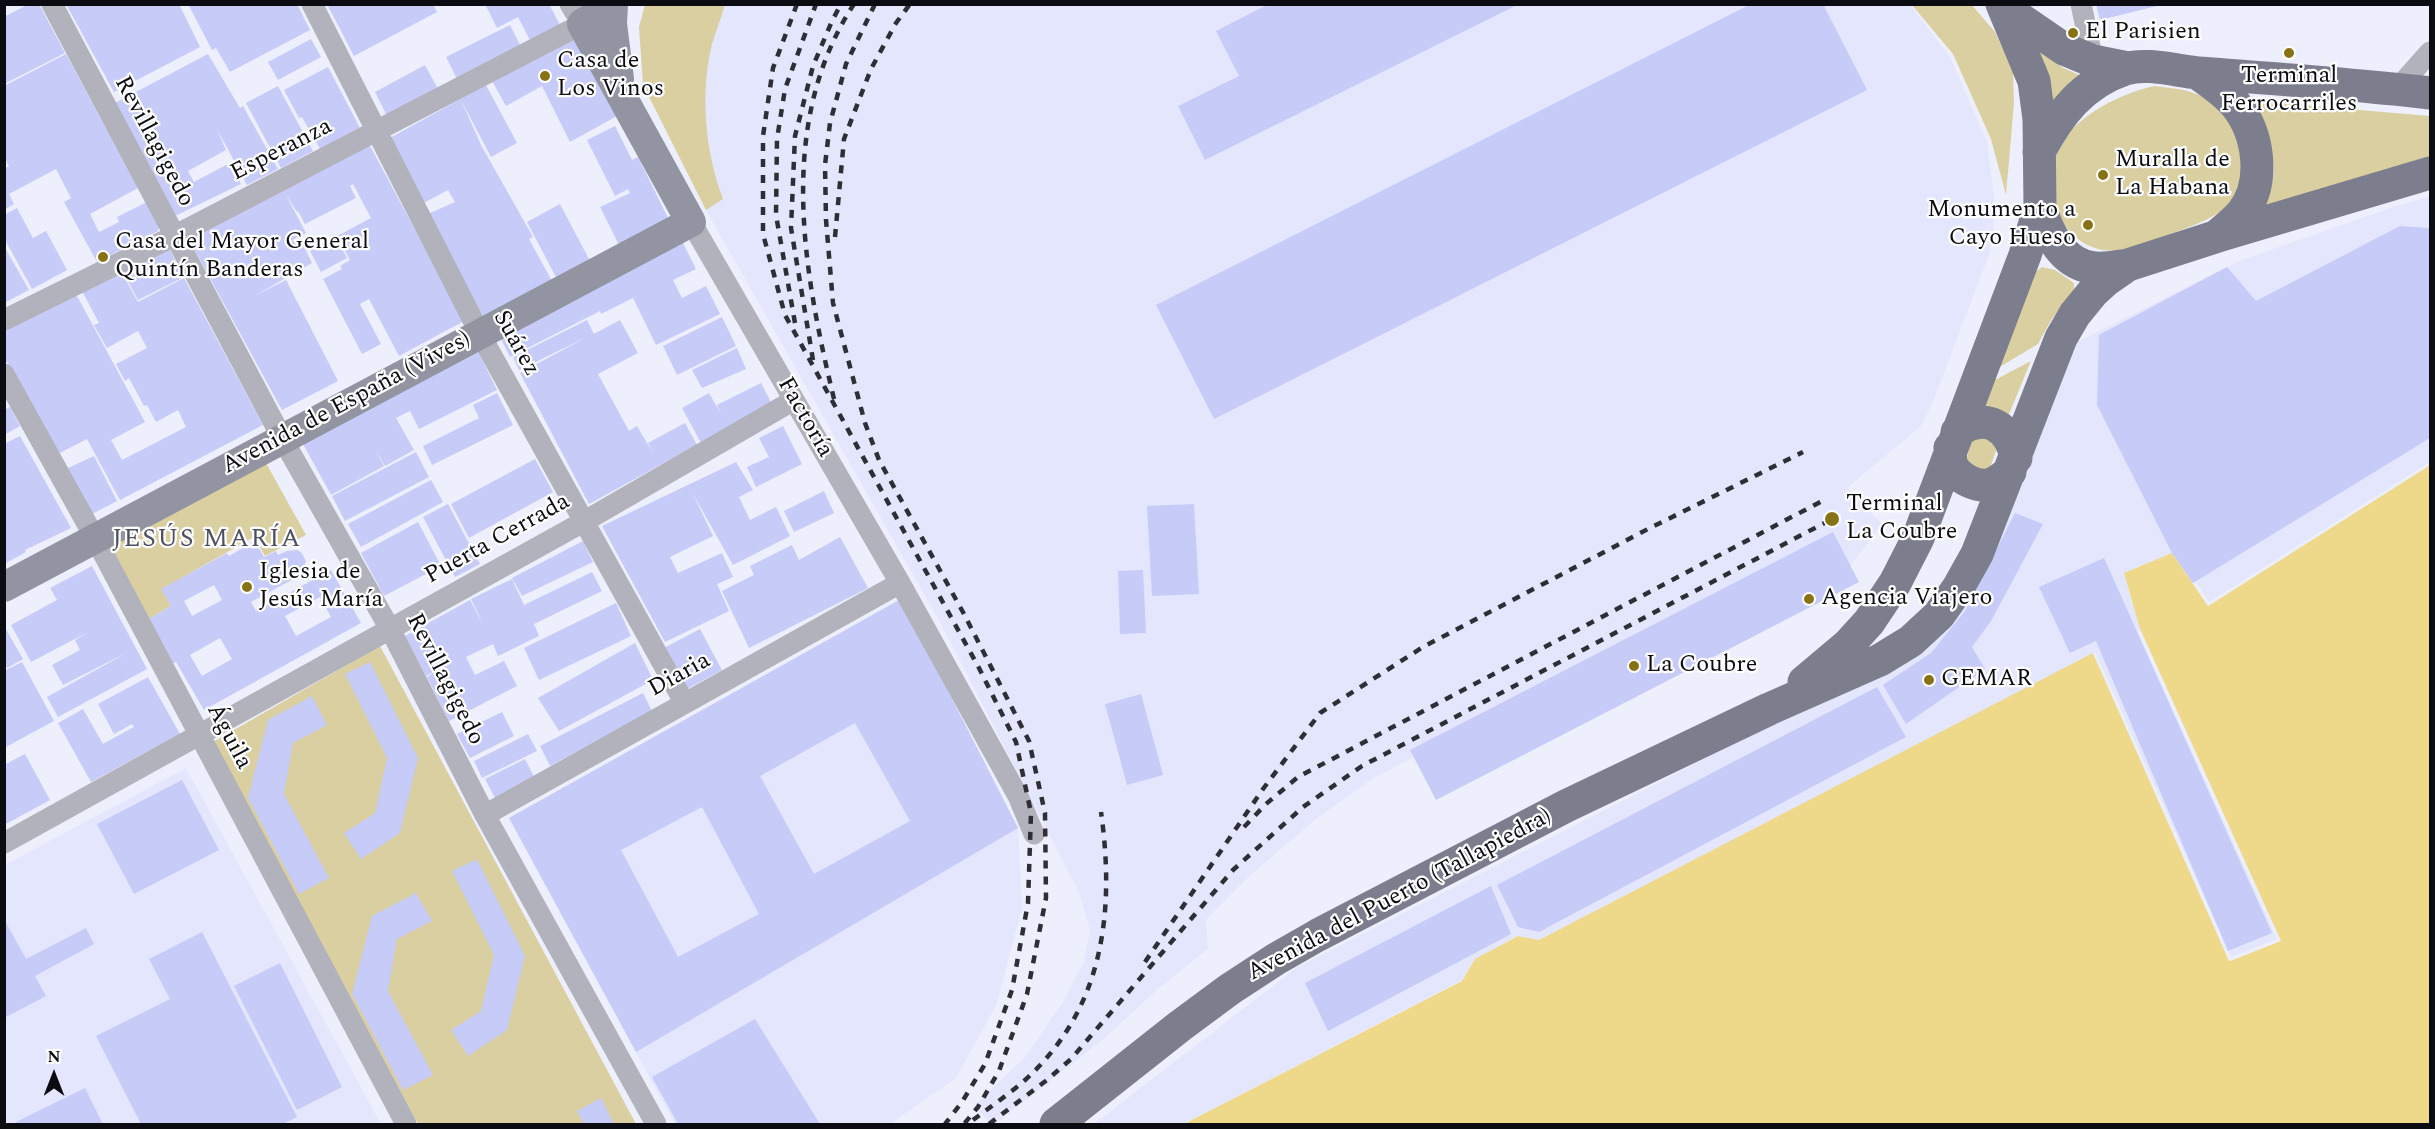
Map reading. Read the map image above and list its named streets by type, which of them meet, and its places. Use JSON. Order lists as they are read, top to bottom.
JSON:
{
  "streets": {
    "main road": ["Avenida del Puerto (Tallapiedra)"],
    "street": [
      "Revillagigedo",
      "Esperanza",
      "Suárez",
      "Avenida de España (Vives)",
      "Factoría",
      "Puerta Cerrada",
      "Diaria",
      "Águila"
    ]
  },
  "crossings": [
    ["Revillagigedo", "Esperanza"],
    ["Revillagigedo", "Avenida de España (Vives)"],
    ["Revillagigedo", "Puerta Cerrada"],
    ["Revillagigedo", "Diaria"],
    ["Esperanza", "Suárez"],
    ["Esperanza", "Factoría"],
    ["Suárez", "Avenida de España (Vives)"],
    ["Suárez", "Puerta Cerrada"],
    ["Suárez", "Diaria"],
    ["Avenida de España (Vives)", "Factoría"],
    ["Avenida de España (Vives)", "Águila"],
    ["Factoría", "Puerta Cerrada"],
    ["Factoría", "Diaria"],
    ["Puerta Cerrada", "Águila"]
  ],
  "districts": ["JESÚS MARÍA"],
  "places": [
    "El Parisien",
    "Terminal Ferrocarriles",
    "Casa de Los Vinos",
    "Muralla de La Habana",
    "Monumento a Cayo Hueso",
    "Casa del Mayor General Quintín Banderas",
    "Terminal La Coubre",
    "Iglesia de Jesús María",
    "Agencia Viajero",
    "La Coubre",
    "GEMAR"
  ],
  "north": "top"
}
